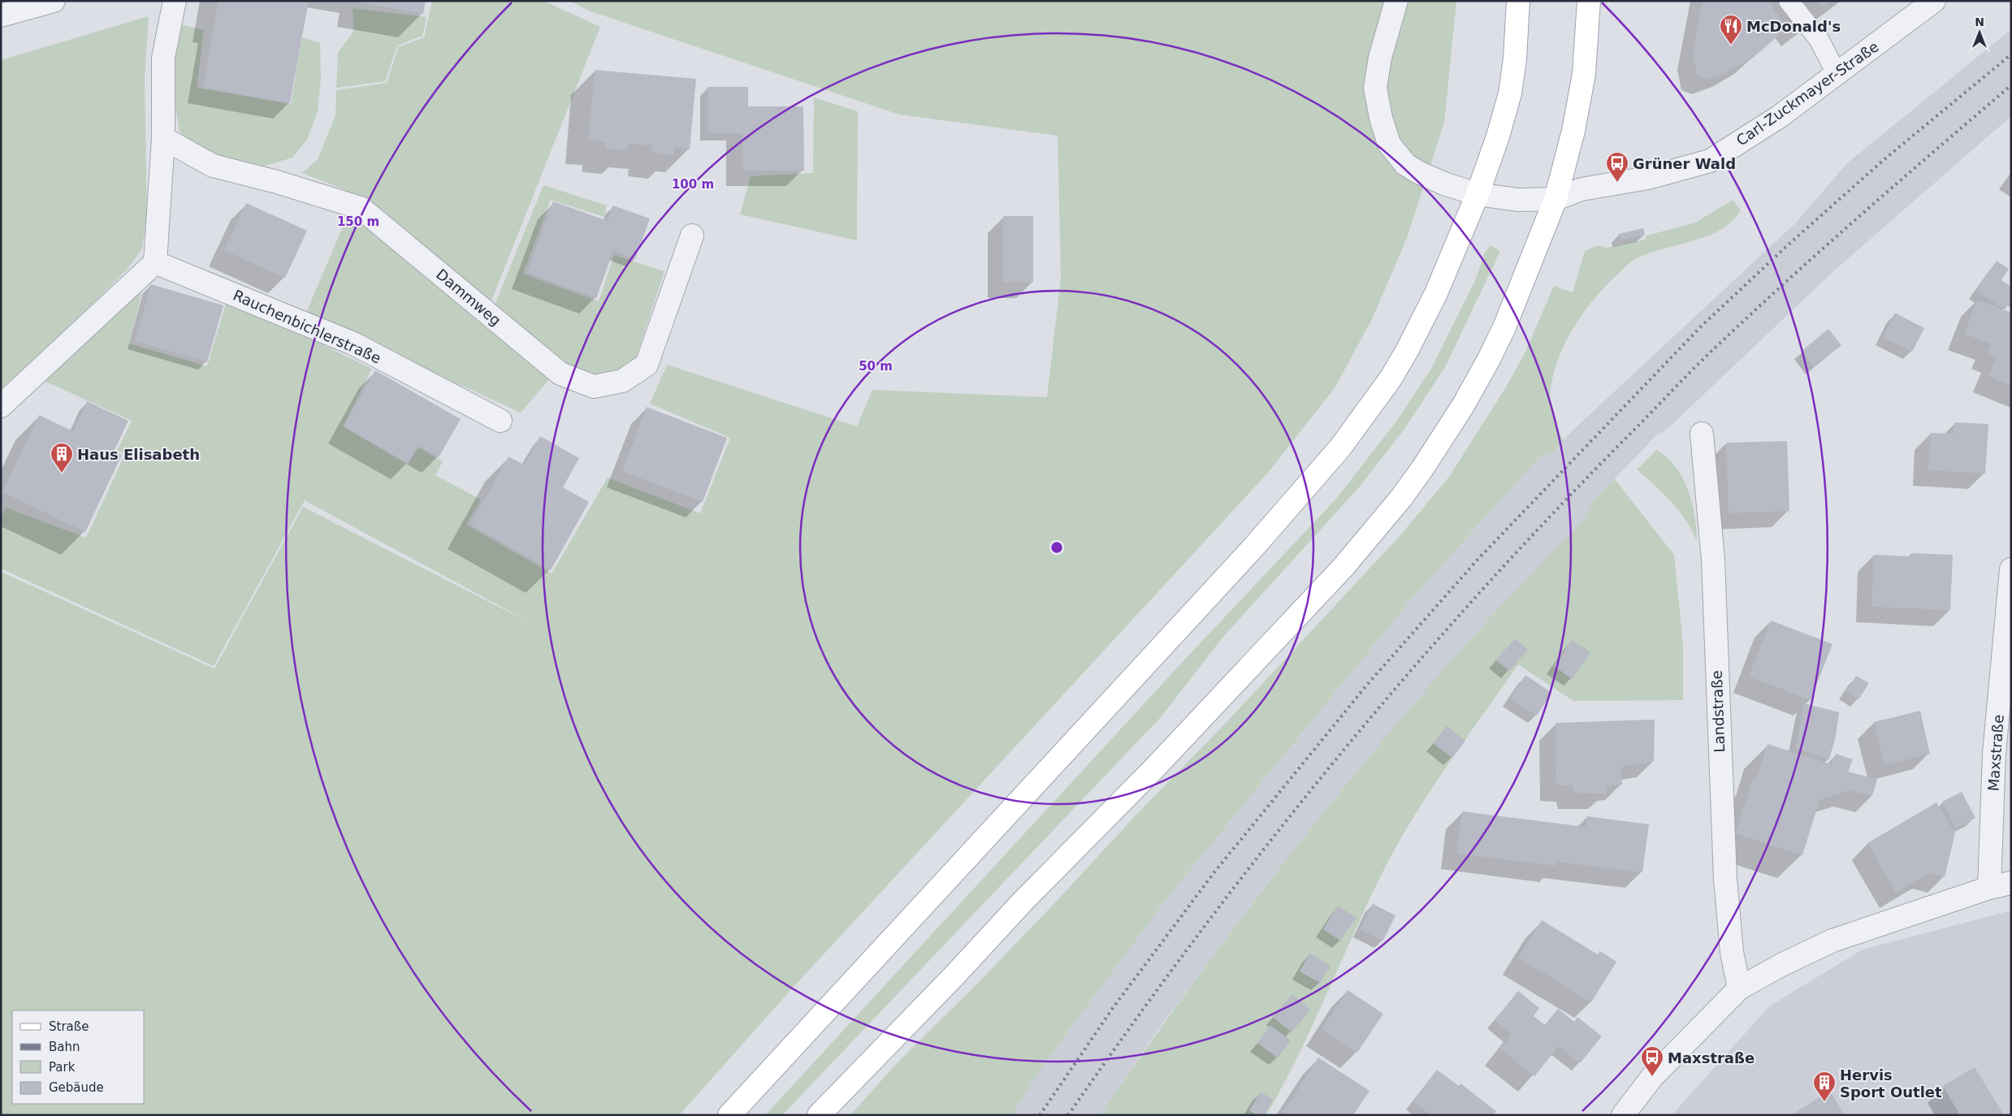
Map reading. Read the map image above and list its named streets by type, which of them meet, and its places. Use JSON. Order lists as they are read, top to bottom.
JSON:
{
  "streets": {
    "street": [
      "Carl-Zuckmayer-Straße",
      "Dammweg",
      "Rauchenbichlerstraße",
      "Landstraße",
      "Maxstraße"
    ]
  },
  "places": {
    "restaurant": ["McDonald's"],
    "bus stop": ["Grüner Wald", "Maxstraße"],
    "building": ["Haus Elisabeth", "Hervis Sport Outlet"]
  },
  "legend": [
    "Straße",
    "Bahn",
    "Park",
    "Gebäude"
  ],
  "north": "top",
  "rings": ["100 m", "150 m", "50 m"]
}
